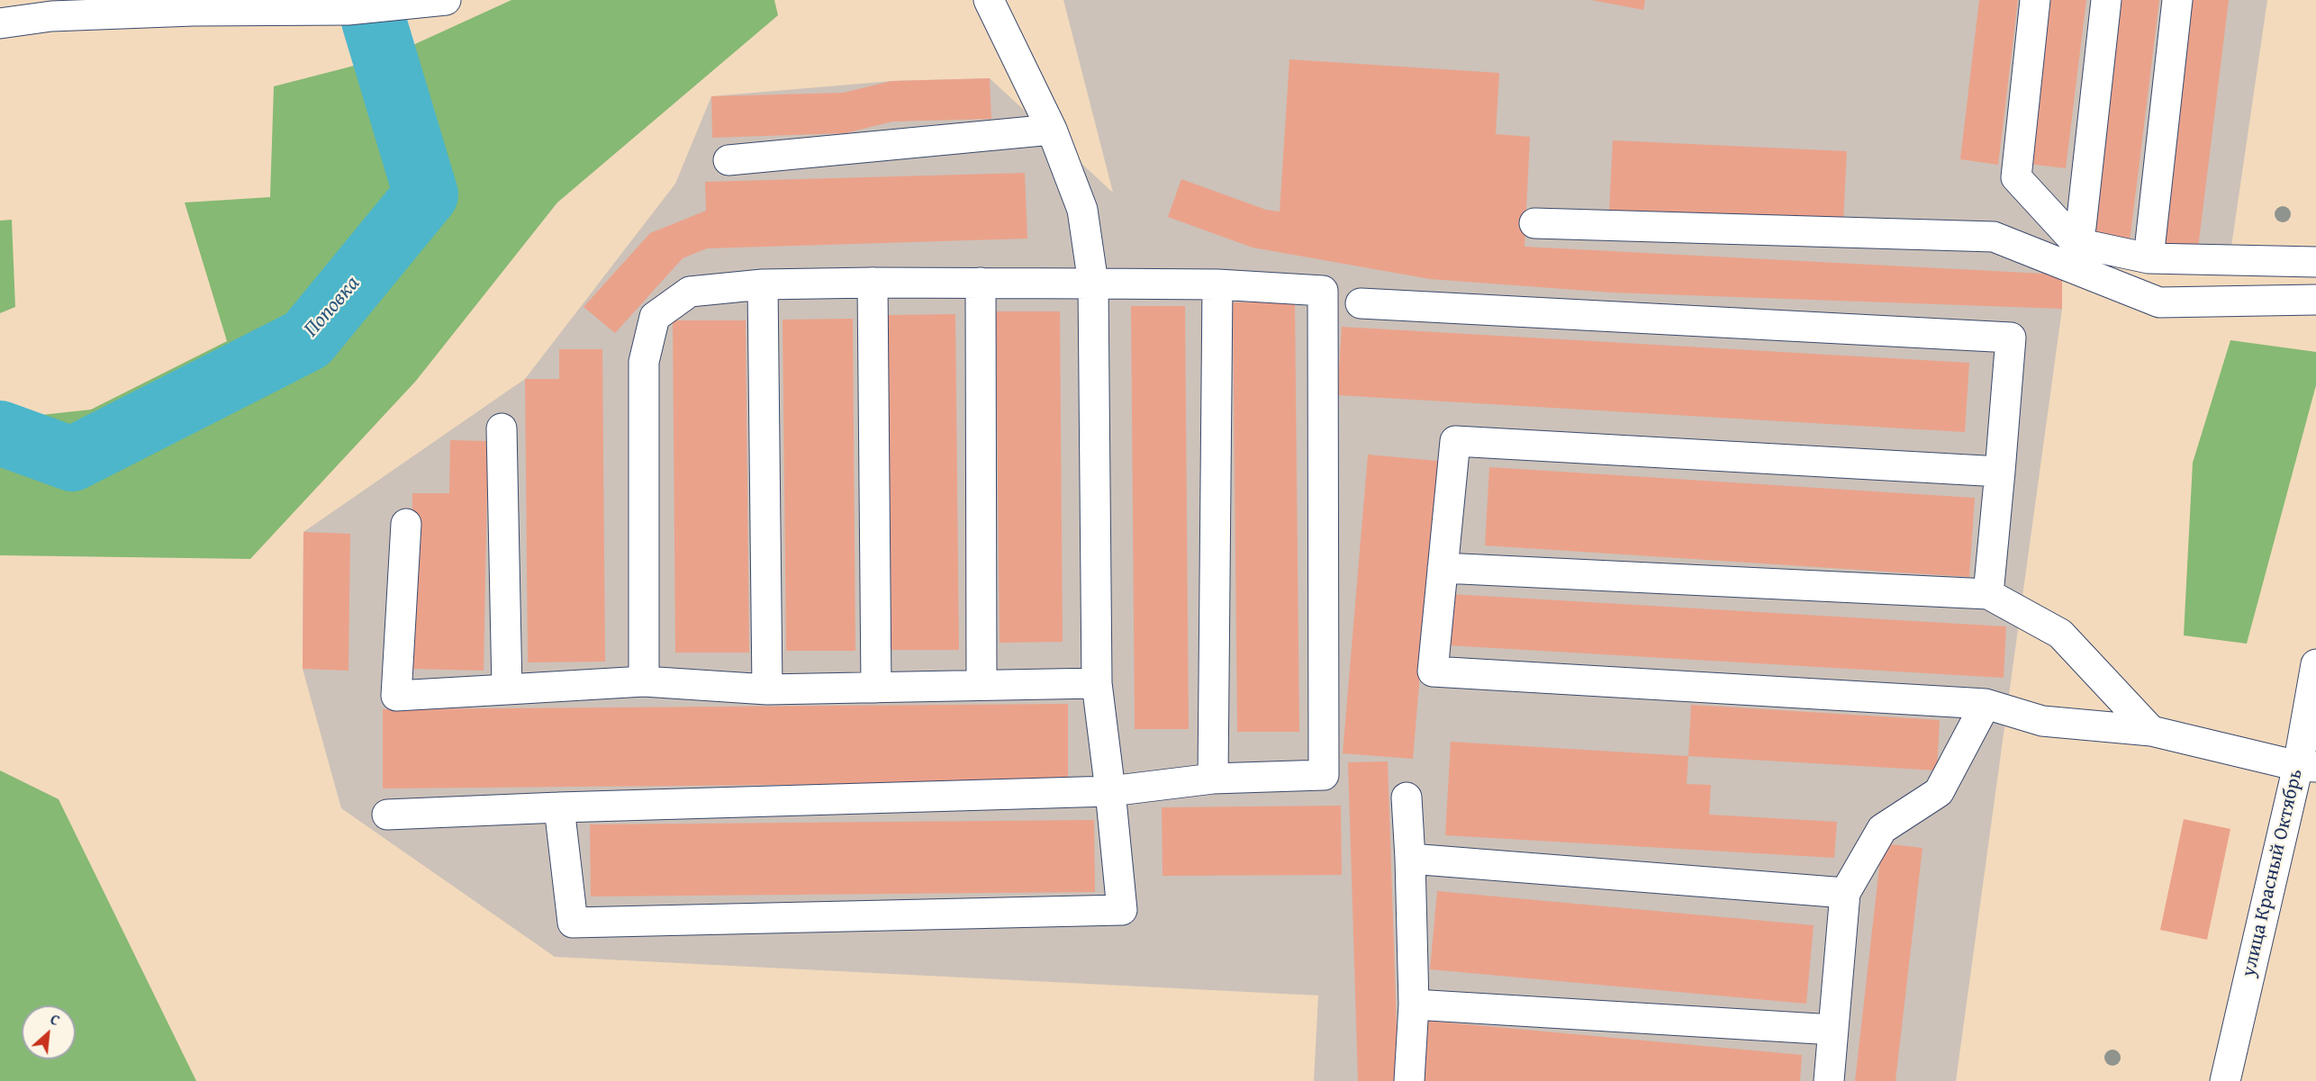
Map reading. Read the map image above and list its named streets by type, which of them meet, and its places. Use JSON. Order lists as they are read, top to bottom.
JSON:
{
  "streets": {
    "street": ["улица Красный Октябрь"]
  },
  "water": ["Поповка"],
  "north": "top right"
}
